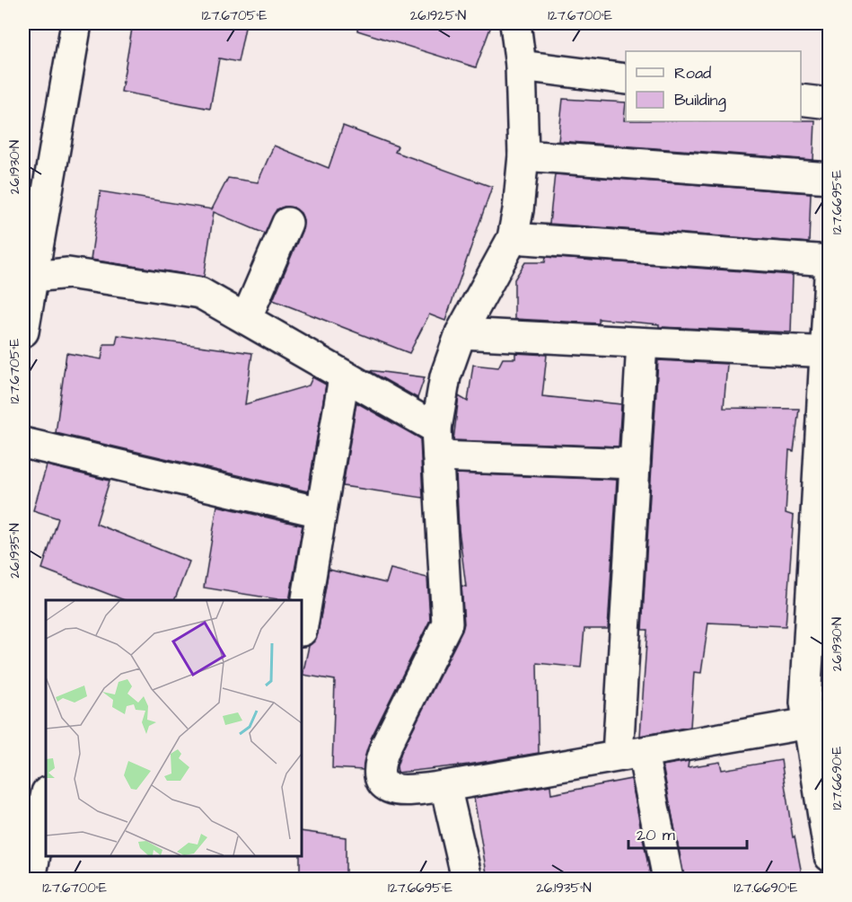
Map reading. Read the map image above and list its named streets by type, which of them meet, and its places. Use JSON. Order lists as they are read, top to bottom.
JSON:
{
  "legend": ["Road", "Building"],
  "scale_bar": "20 m",
  "coordinates": [
    "127.6705°E",
    "26.1925°N",
    "127.6700°E",
    "26.1930°N",
    "127.6695°E",
    "26.1935°N",
    "127.6690°E"
  ]
}
